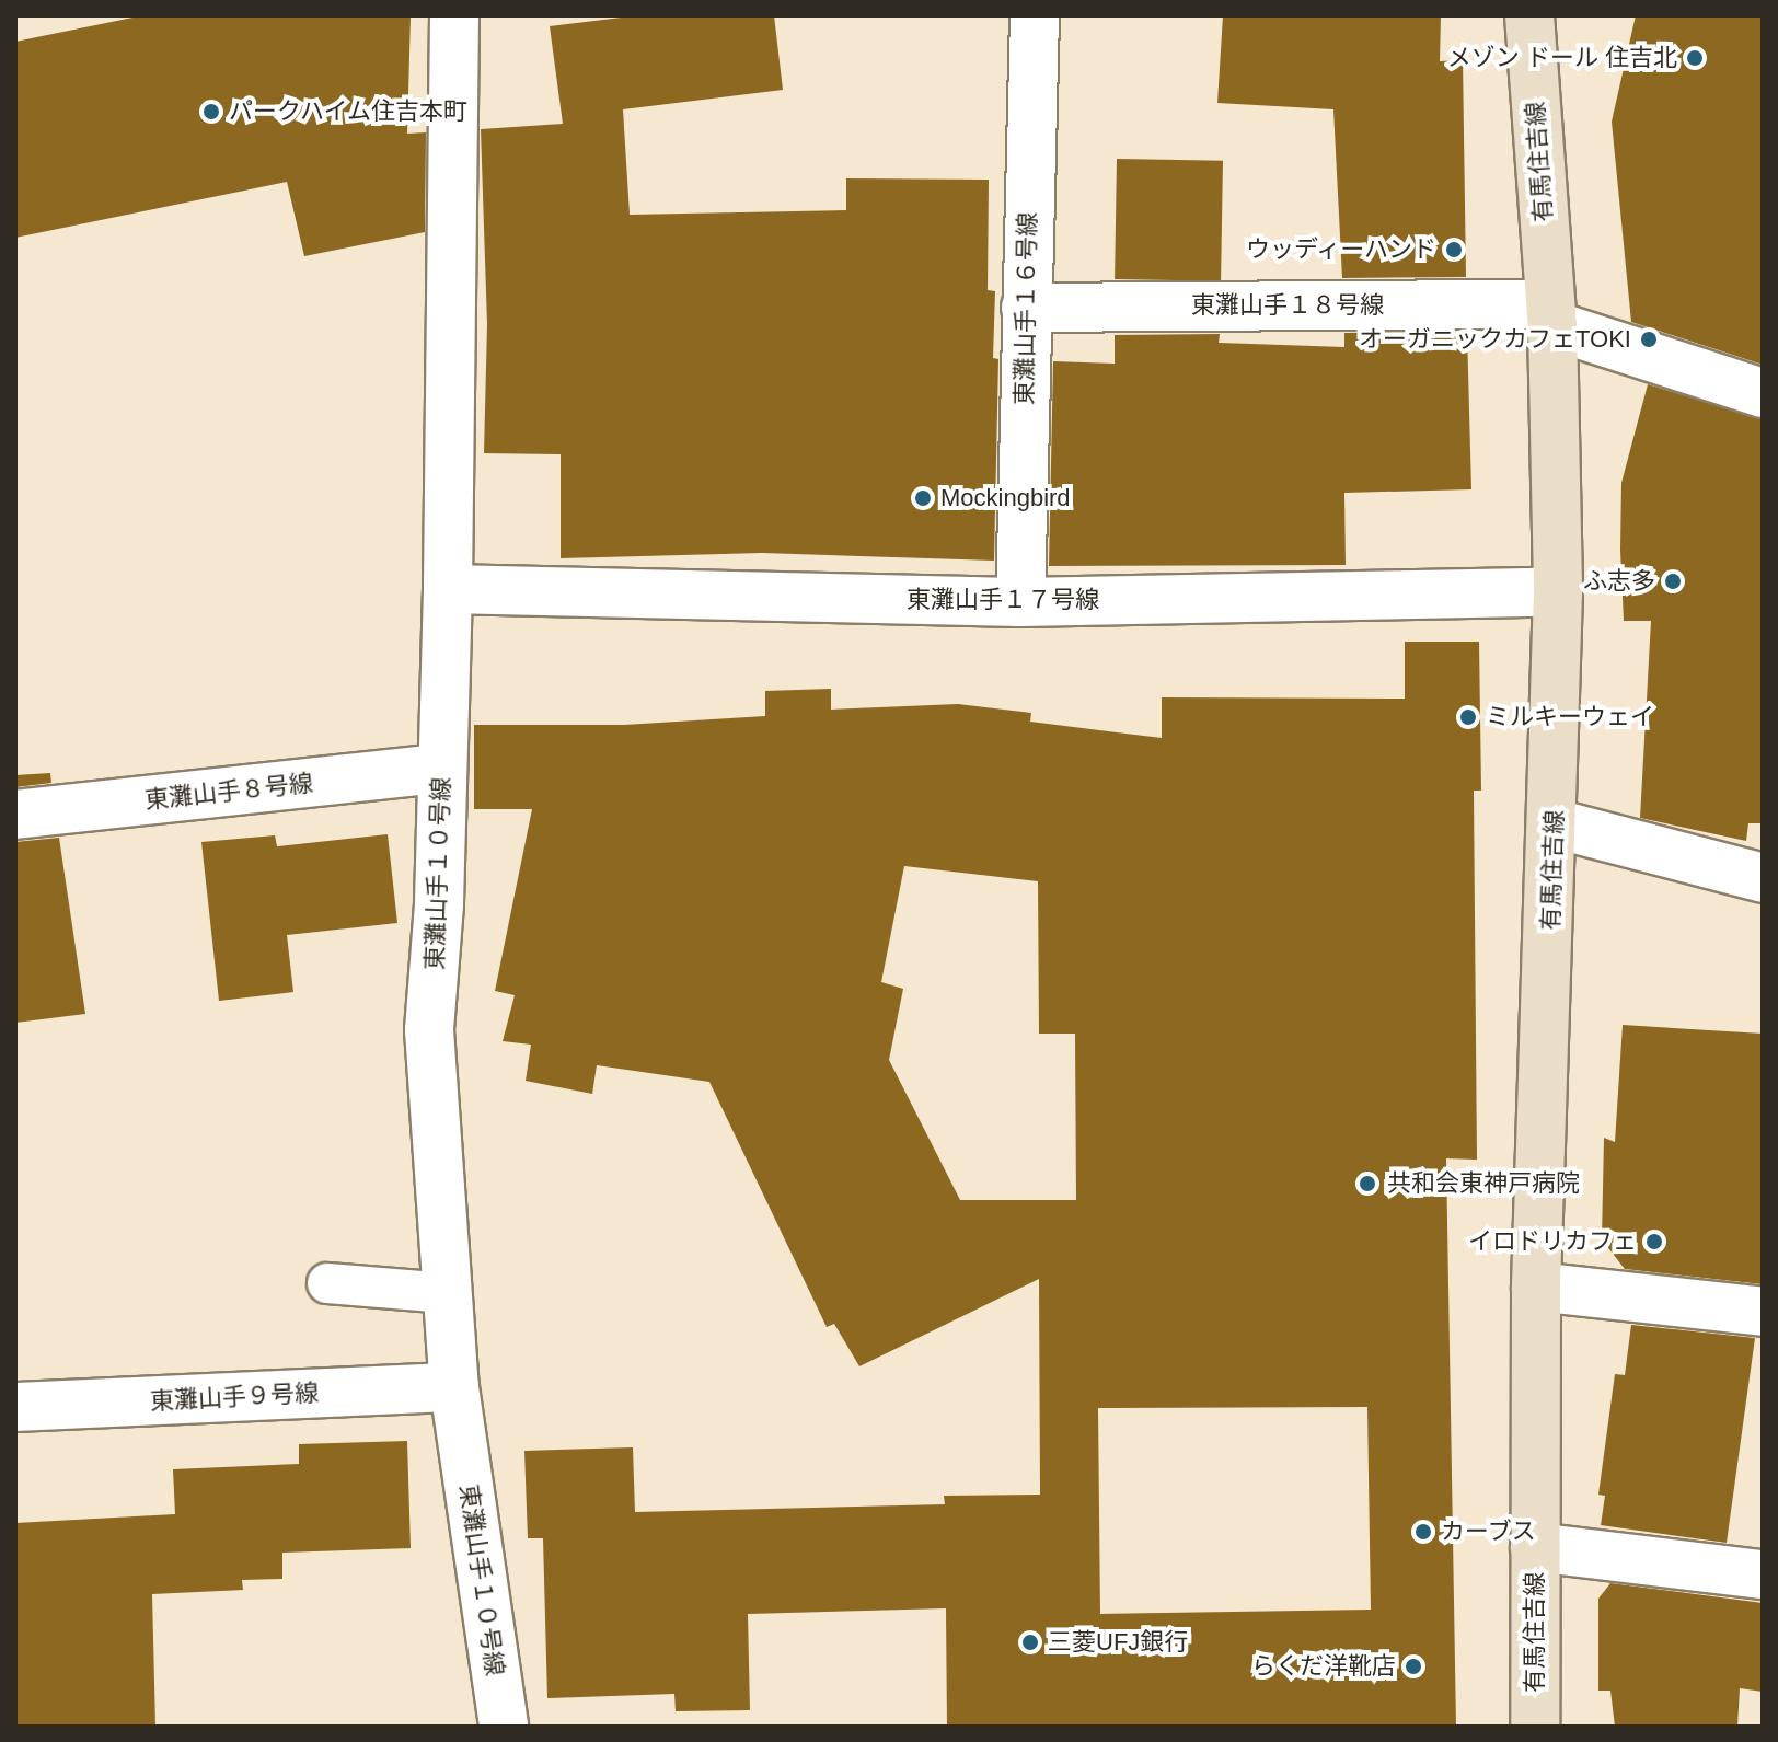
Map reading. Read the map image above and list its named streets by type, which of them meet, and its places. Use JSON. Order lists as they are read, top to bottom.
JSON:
{
  "streets": {
    "street": [
      "有馬住吉線",
      "東灘山手１８号線",
      "東灘山手１６号線",
      "東灘山手１７号線",
      "東灘山手８号線",
      "東灘山手１０号線",
      "東灘山手９号線"
    ]
  },
  "crossings": [
    ["有馬住吉線", "東灘山手１８号線"],
    ["有馬住吉線", "東灘山手１７号線"],
    ["東灘山手１８号線", "東灘山手１６号線"],
    ["東灘山手１６号線", "東灘山手１７号線"],
    ["東灘山手１７号線", "東灘山手１０号線"],
    ["東灘山手８号線", "東灘山手１０号線"],
    ["東灘山手１０号線", "東灘山手９号線"]
  ],
  "places": [
    "メゾン ドール 住吉北",
    "パークハイム住吉本町",
    "ウッディーハンド",
    "オーガニックカフェTOKI",
    "Mockingbird",
    "ふ志多",
    "ミルキーウェイ",
    "共和会東神戸病院",
    "イロドリカフェ",
    "カーブス",
    "三菱UFJ銀行",
    "らくだ洋靴店"
  ]
}
